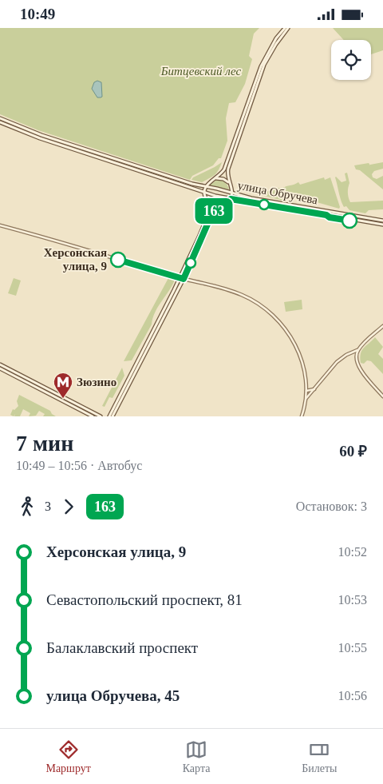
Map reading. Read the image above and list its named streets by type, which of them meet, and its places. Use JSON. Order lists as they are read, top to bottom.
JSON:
{
  "streets": {
    "main road": ["улица Обручева"]
  },
  "parks": ["Битцевский лес"],
  "places": {
    "other": ["Херсонская улица, 9"],
    "metro station": ["Зюзино"]
  },
  "lines": ["bus line 163"],
  "page": {
    "status": "10:49",
    "on_map": "163",
    "heading": ["7 мин", "10:49 – 10:56 · Автобус", "60 ₽"],
    "legs": ["3", "163", "Остановок: 3"],
    "list": [
      {
        "name": "Херсонская улица, 9",
        "value": "10:52"
      },
      {
        "name": "Севастопольский проспект, 81",
        "value": "10:53"
      },
      {
        "name": "Балаклавский проспект",
        "value": "10:55"
      },
      {
        "name": "улица Обручева, 45",
        "value": "10:56"
      }
    ],
    "tabs": ["Маршрут", "Карта", "Билеты"]
  }
}
